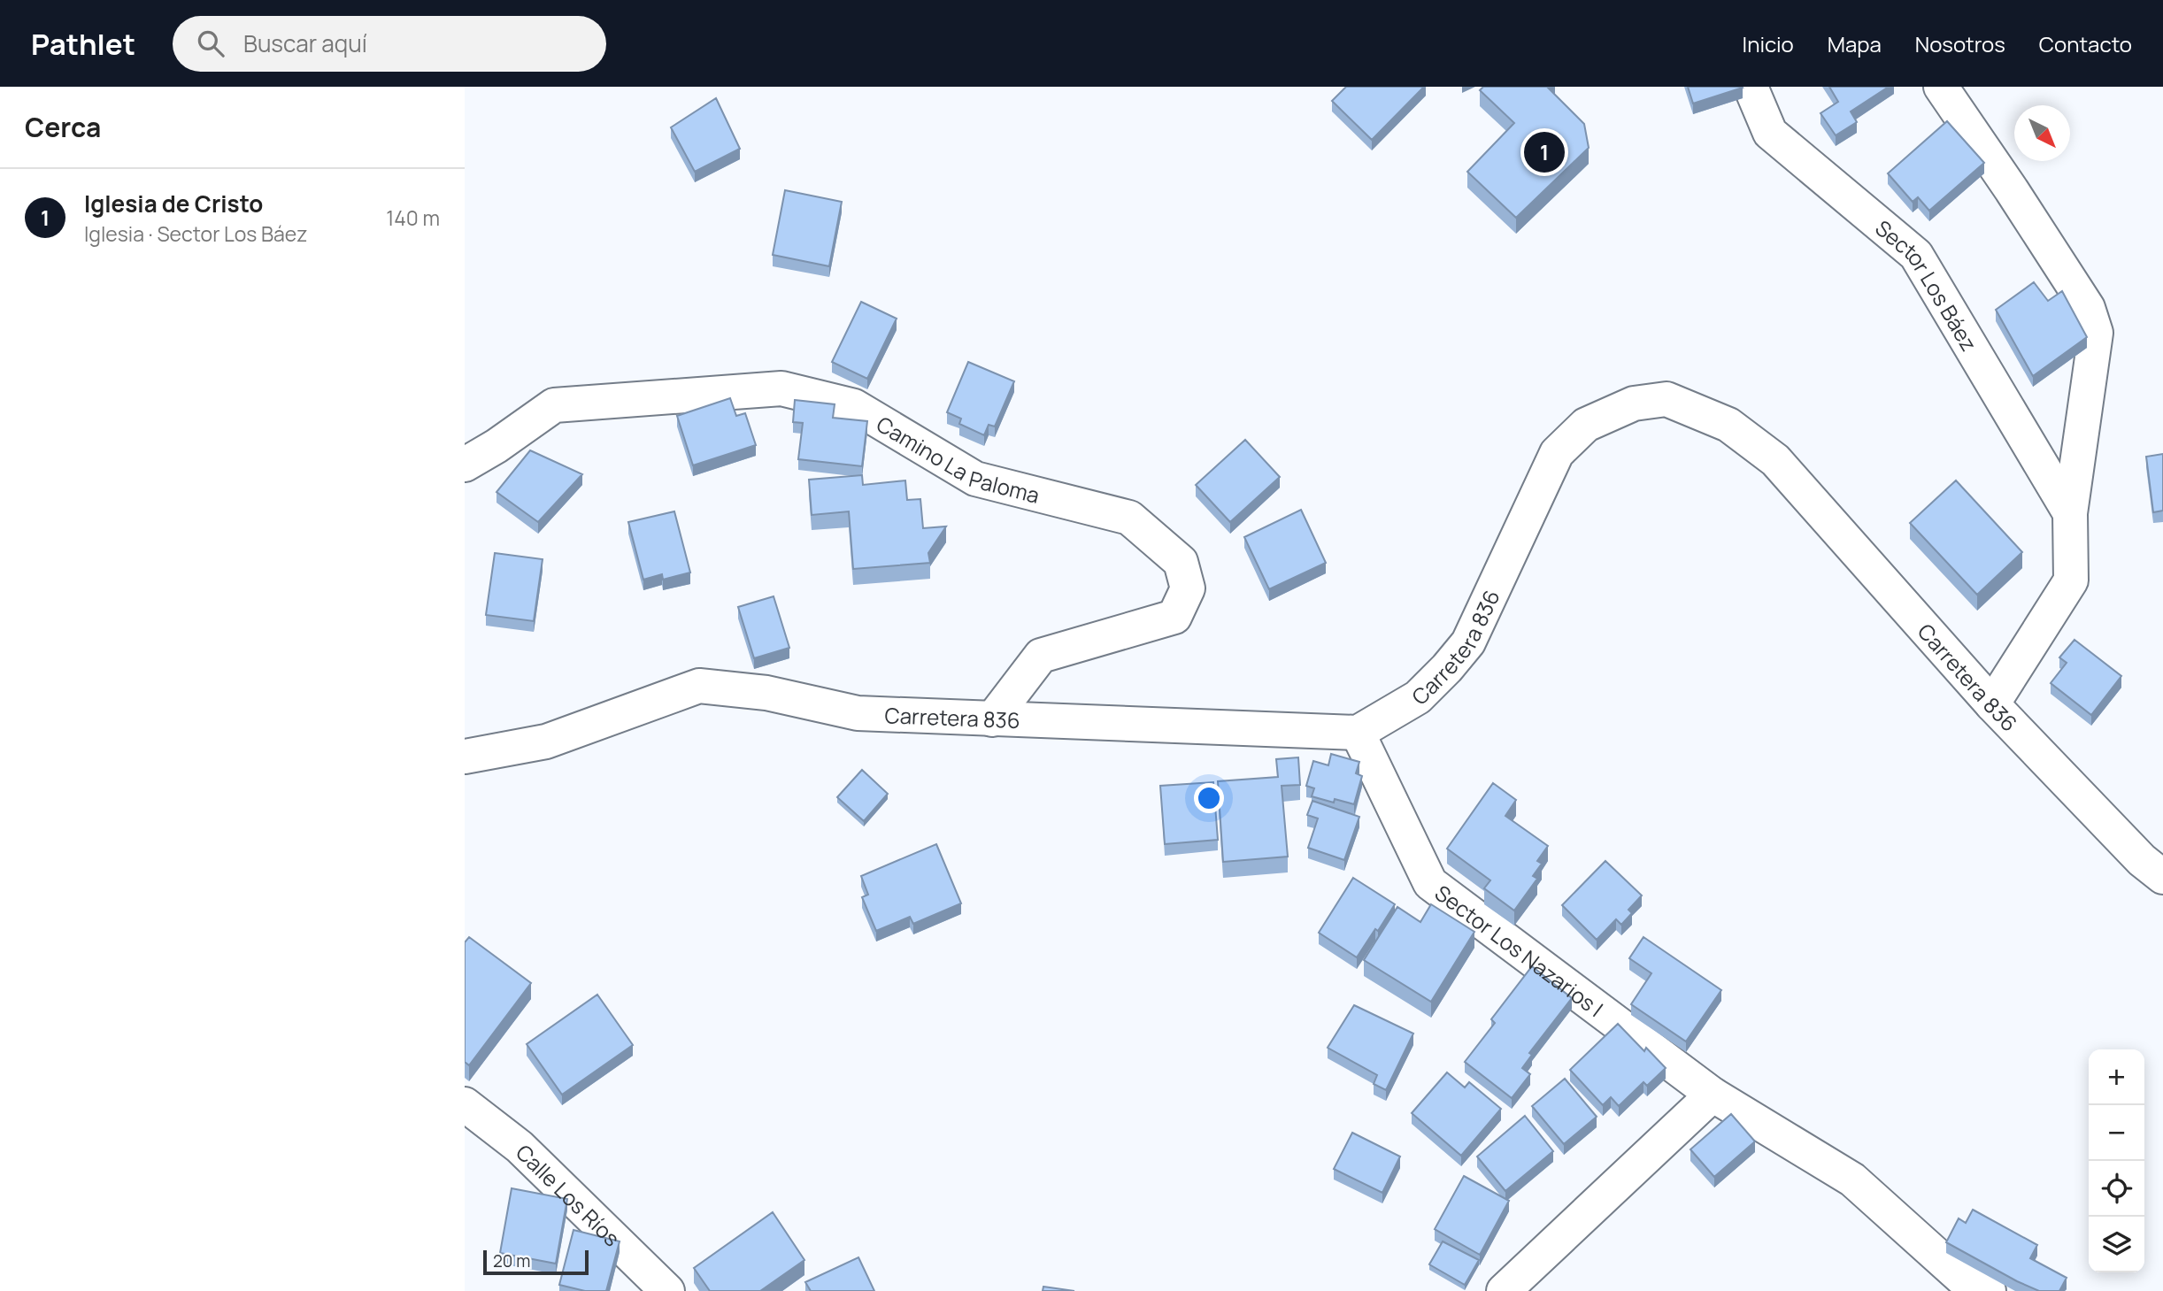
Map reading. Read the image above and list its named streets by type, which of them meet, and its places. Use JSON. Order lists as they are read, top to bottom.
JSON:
{
  "streets": {
    "street": [
      "Sector Los Báez",
      "Camino La Paloma",
      "Carretera 836",
      "Sector Los Nazarios I",
      "Calle Los Ríos"
    ]
  },
  "crossings": [
    ["Camino La Paloma", "Carretera 836"],
    ["Carretera 836", "Sector Los Nazarios I"]
  ],
  "scale_bar": "20 m",
  "north": "bottom right",
  "page": {
    "header": "Pathlet",
    "search": "Buscar aquí",
    "nav": [
      "Inicio",
      "Mapa",
      "Nosotros",
      "Contacto"
    ],
    "heading": "Cerca",
    "pins": "1",
    "list": [
      {
        "mark": "1",
        "name": "Iglesia de Cristo",
        "note": "Iglesia · Sector Los Báez",
        "value": "140 m"
      }
    ],
    "map_buttons": ["+", "−"],
    "scale": "20 m"
  }
}
